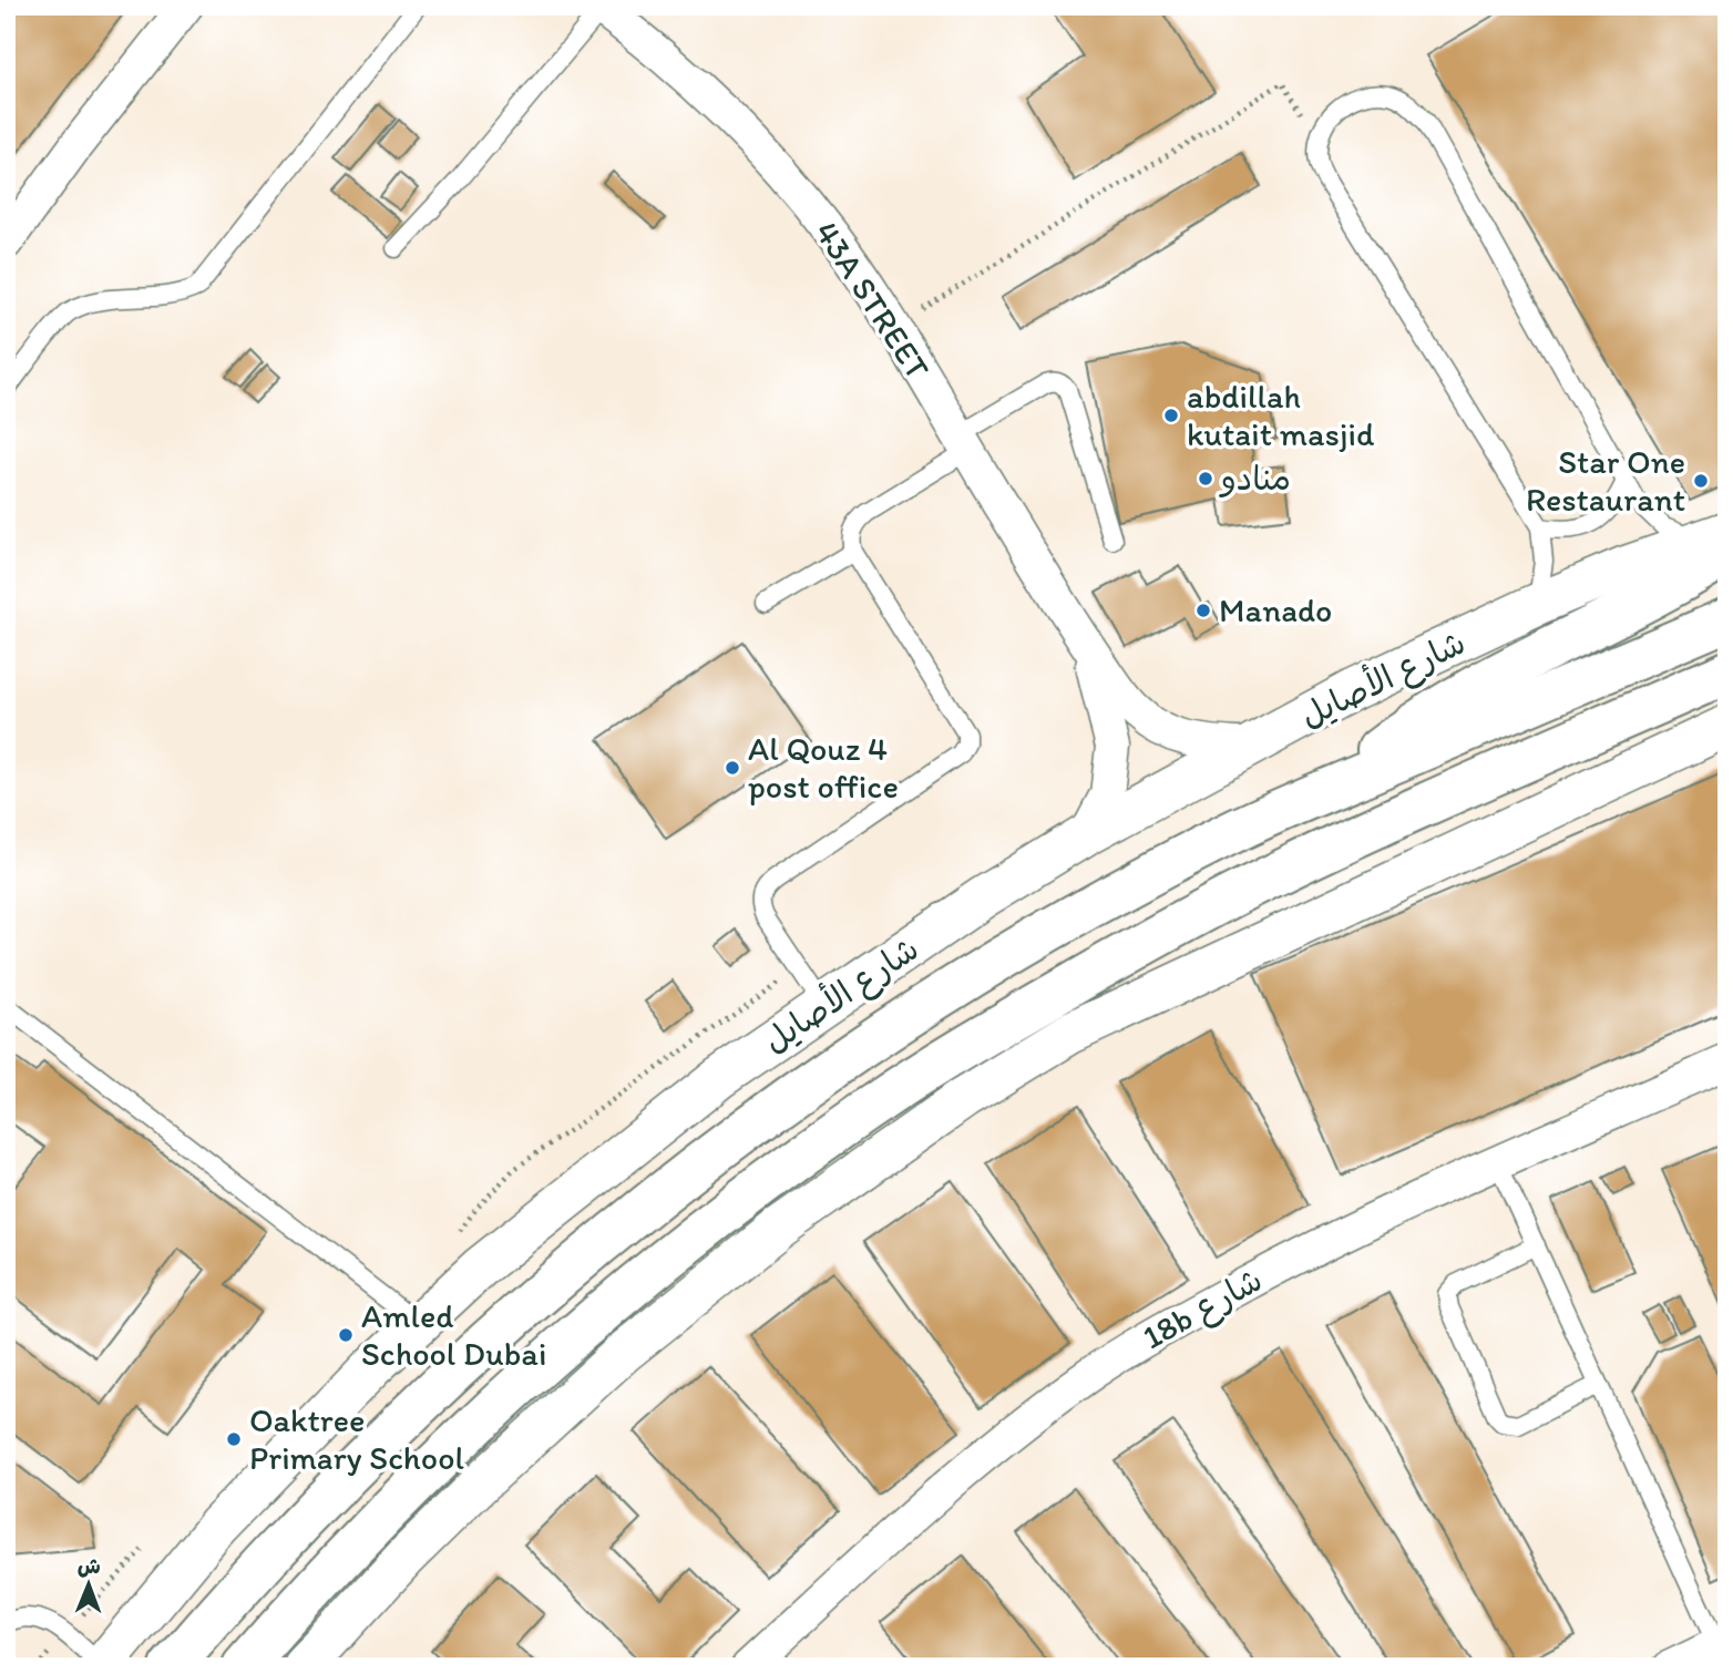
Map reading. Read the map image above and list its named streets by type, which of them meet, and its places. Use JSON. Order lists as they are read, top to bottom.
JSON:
{
  "streets": {
    "street": ["43A STREET", "شارع الأصايل", "18b شارع"]
  },
  "crossings": [
    ["43A STREET", "شارع الأصايل"]
  ],
  "places": [
    "abdillah kutait masjid",
    "منادو",
    "Star One Restaurant",
    "Manado",
    "Al Qouz 4 post office",
    "Amled School Dubai",
    "Oaktree Primary School"
  ],
  "north": "top"
}
